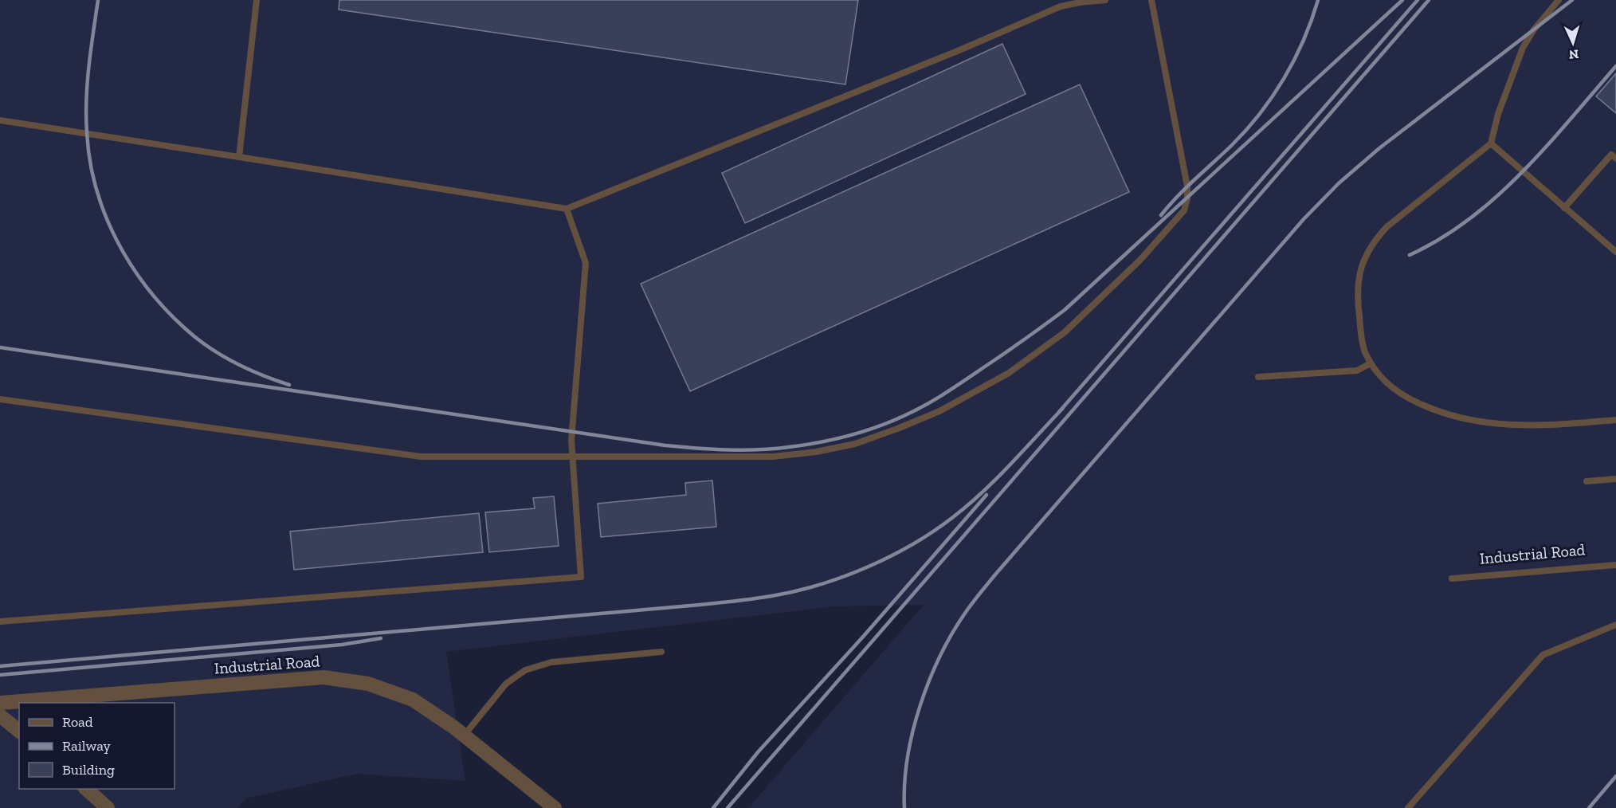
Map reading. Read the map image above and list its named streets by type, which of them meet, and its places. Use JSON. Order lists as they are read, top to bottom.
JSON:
{
  "streets": {
    "street": ["Industrial Road"]
  },
  "legend": ["Road", "Railway", "Building"],
  "north": "bottom"
}
